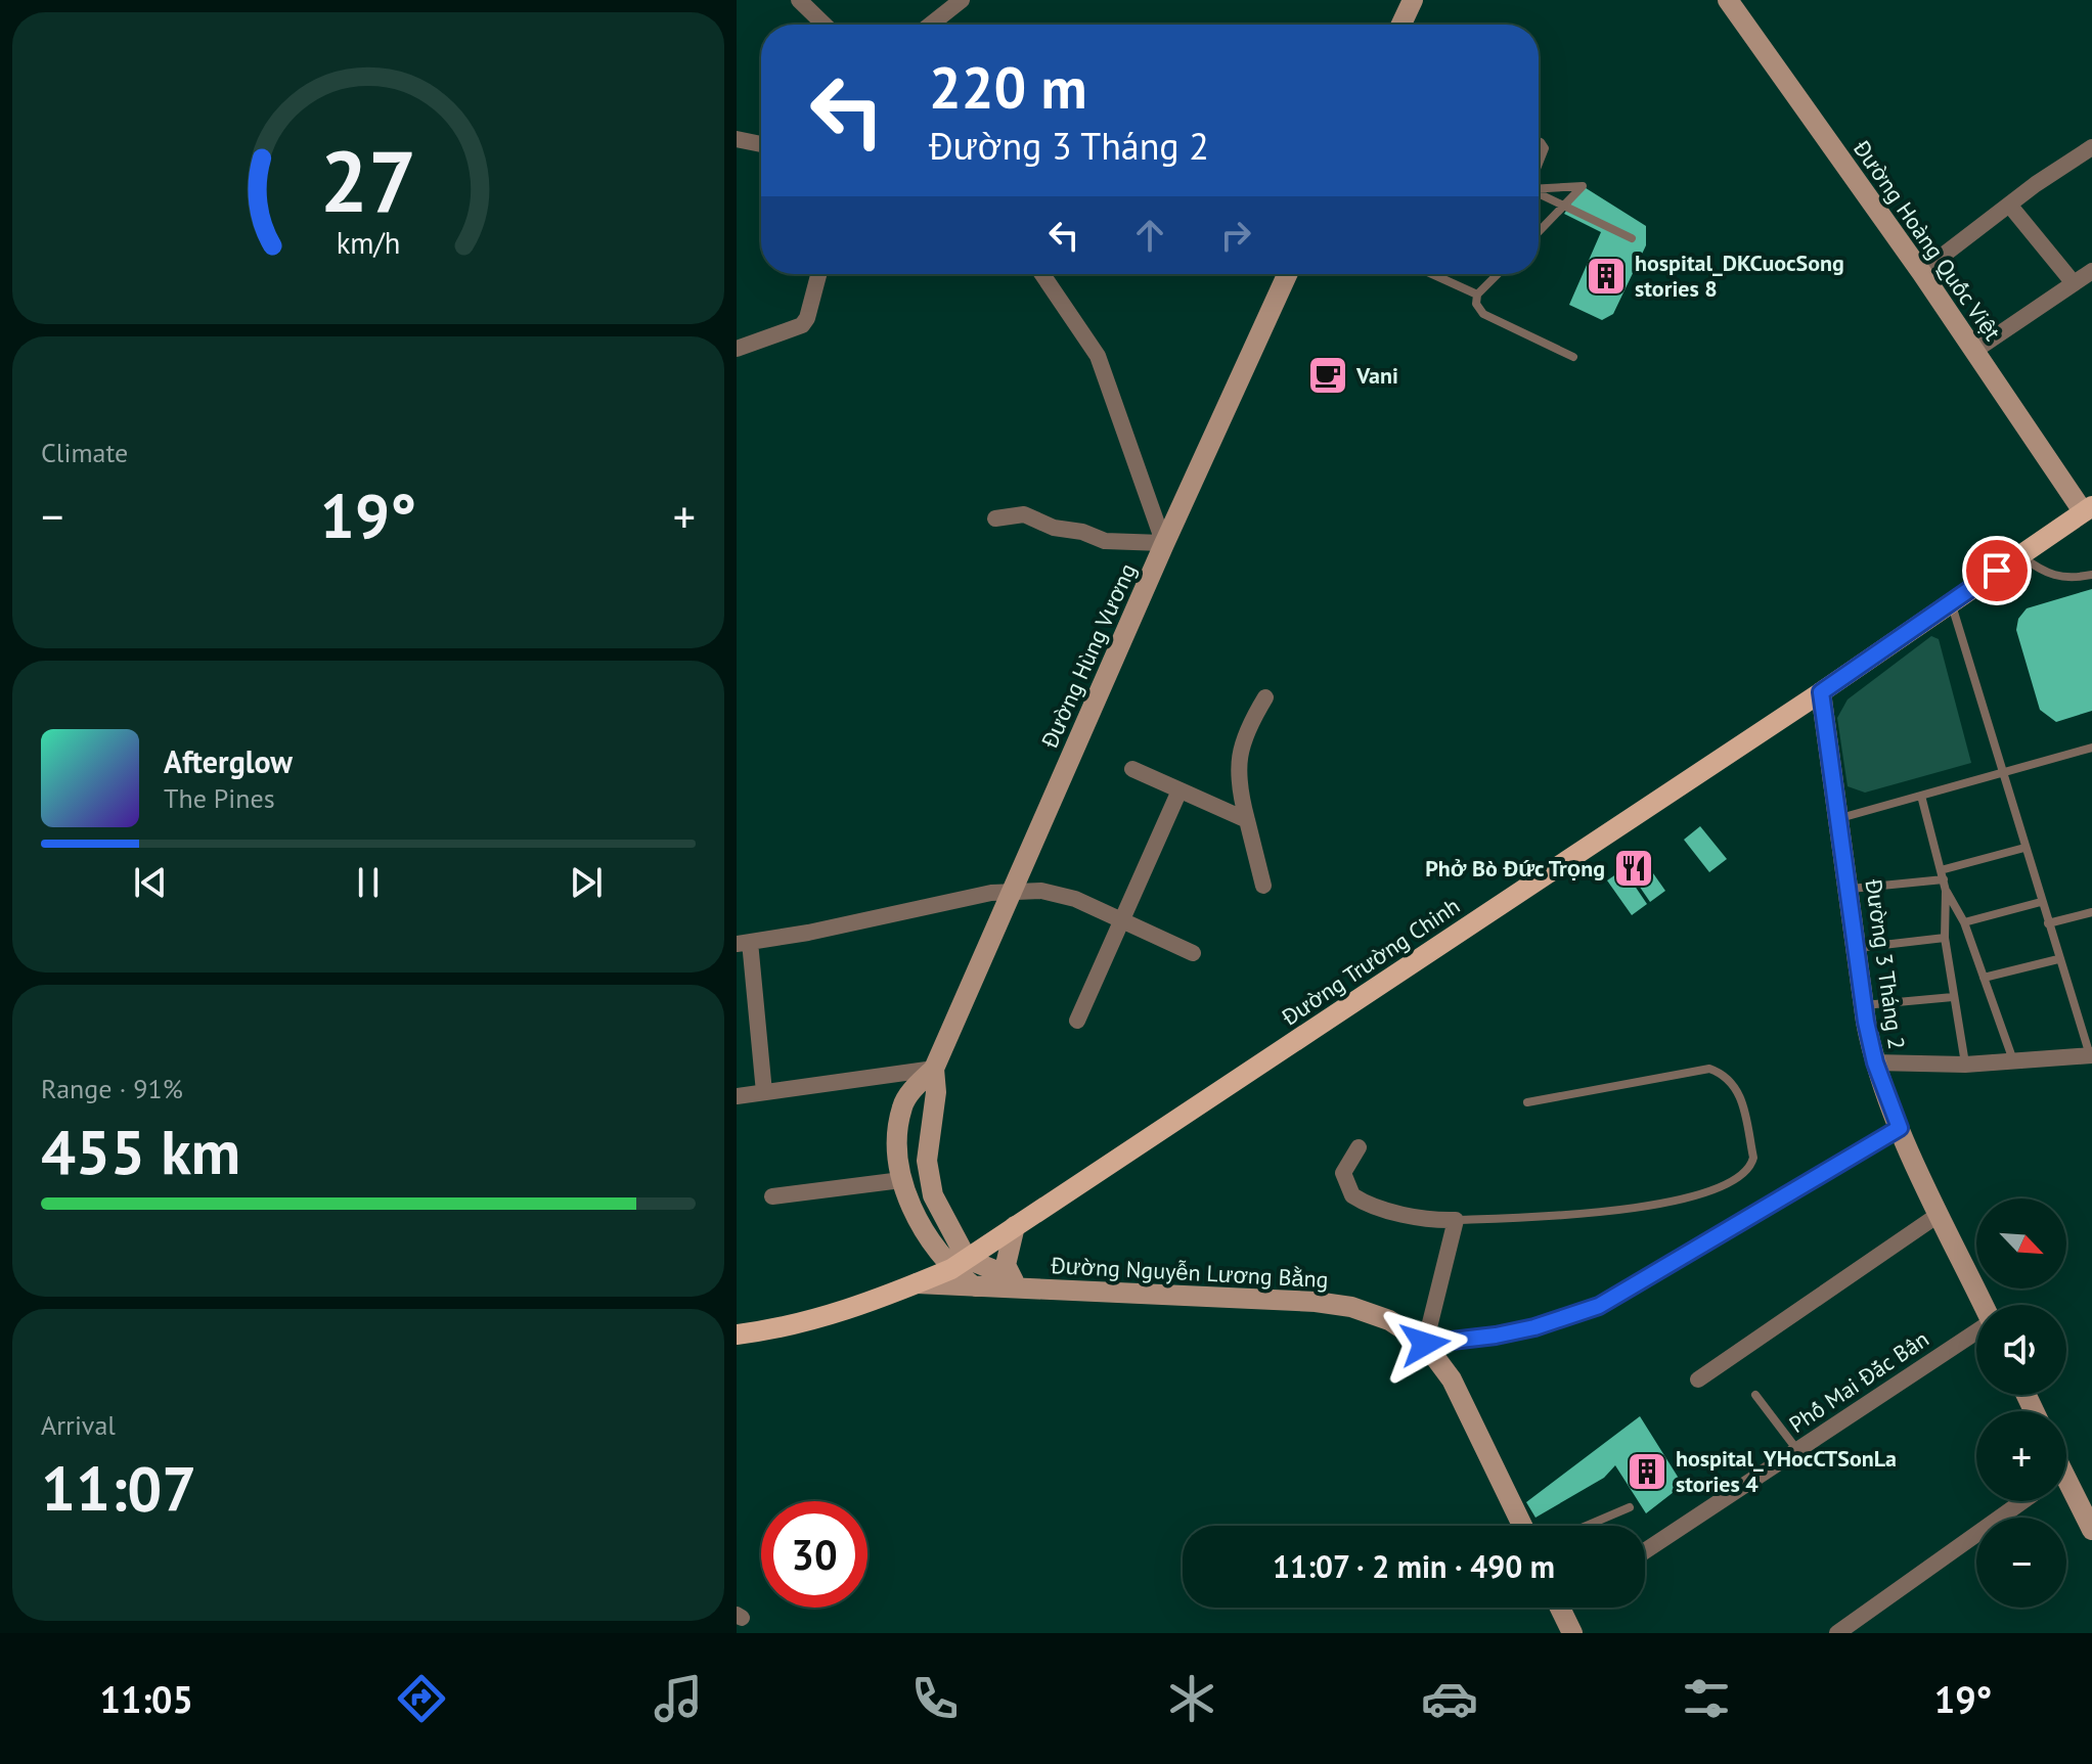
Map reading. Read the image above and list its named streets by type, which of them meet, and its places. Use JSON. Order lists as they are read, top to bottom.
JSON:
{
  "streets": {
    "main road": ["Đường Trường Chinh"],
    "street": [
      "Đường Hoàng Quốc Việt",
      "Đường Hùng Vương",
      "Đường 3 Tháng 2",
      "Đường Nguyễn Lương Bằng",
      "Phố Mai Đắc Bân"
    ]
  },
  "crossings": [
    ["Đường Hoàng Quốc Việt", "Đường Trường Chinh"],
    ["Đường Hùng Vương", "Đường Trường Chinh"],
    ["Đường Trường Chinh", "Đường 3 Tháng 2"],
    ["Đường Trường Chinh", "Đường Nguyễn Lương Bằng"]
  ],
  "places": {
    "building": ["hospital_DKCuocSong stories 8", "hospital_YHocCTSonLa stories 4"],
    "cafe": ["Vani"],
    "restaurant": ["Phở Bò Đức Trọng"]
  },
  "north": "bottom right",
  "page": {
    "turn": ["220 m", "Đường 3 Tháng 2"],
    "tile": [
      "Climate",
      ["Range · 91%", "455 km"],
      ["Arrival", "11:07"]
    ],
    "heat": ["−", "19°", "+"],
    "song": ["Afterglow", "The Pines"],
    "map_buttons": ["+", "−"],
    "limit": "30",
    "trip": "11:07 · 2 min · 490 m",
    "tabs": ["11:05", "19°"],
    "gauge": ["27", "km/h"]
  }
}
